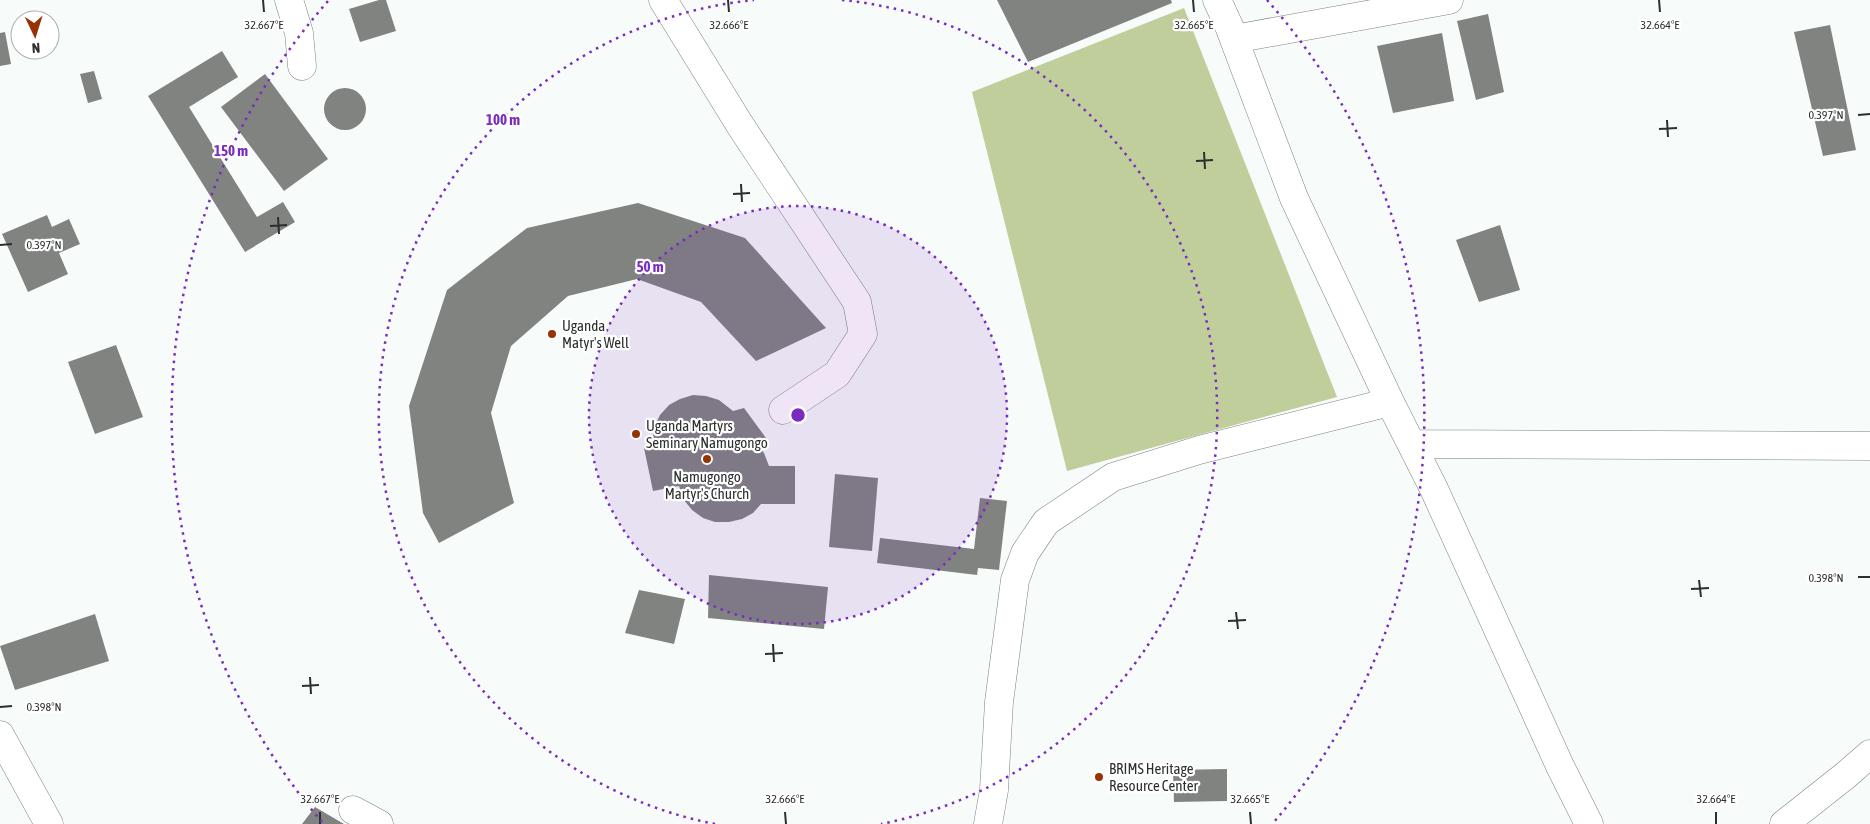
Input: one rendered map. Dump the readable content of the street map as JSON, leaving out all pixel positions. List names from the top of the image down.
{
  "places": [
    "Uganda Matyr's Well",
    "Uganda Martyrs Seminary Namugongo",
    "Namugongo Martyr's Church",
    "BRIMS Heritage Resource Center"
  ],
  "north": "bottom",
  "coordinates": [
    "32.667°E",
    "32.666°E",
    "32.665°E",
    "32.664°E",
    "0.397°N",
    "0.398°N"
  ],
  "rings": ["100 m", "150 m", "50 m"]
}
